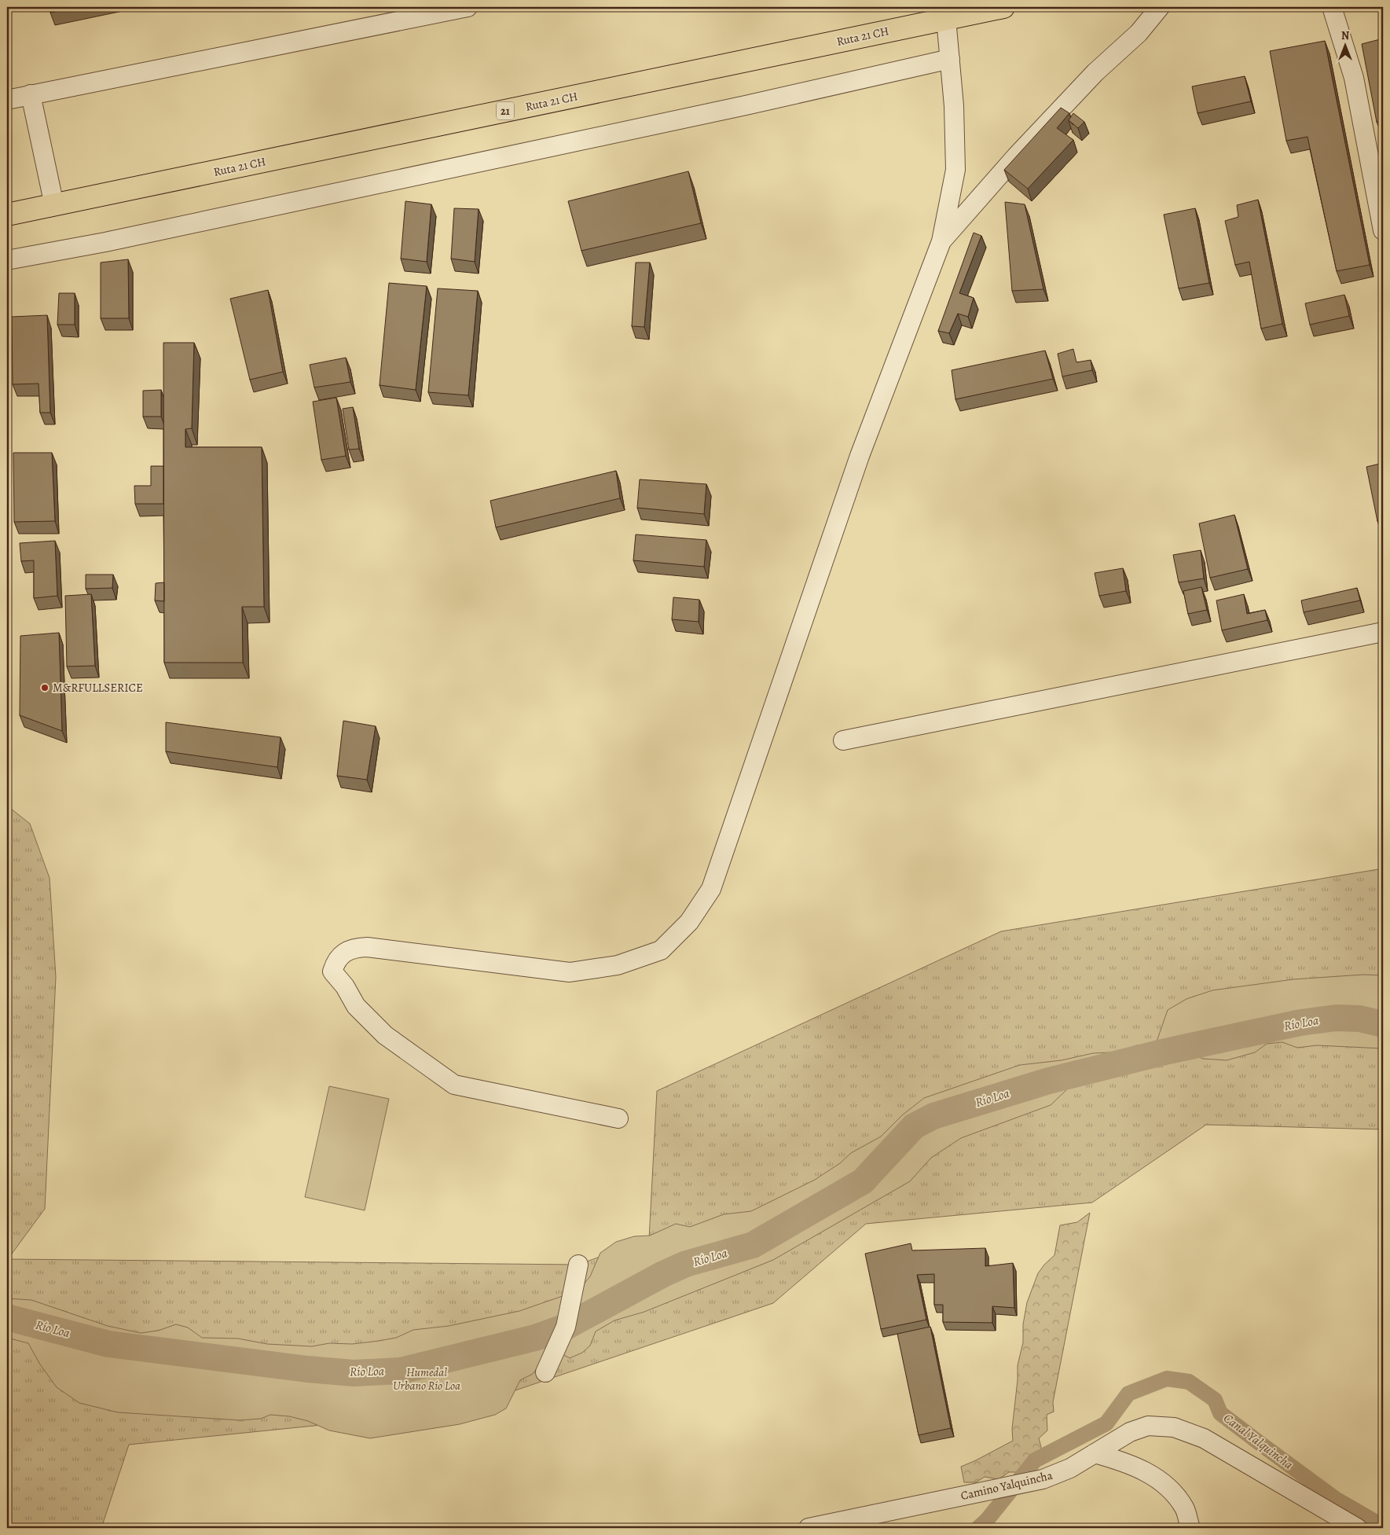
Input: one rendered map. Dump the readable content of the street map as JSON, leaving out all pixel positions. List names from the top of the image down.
{
  "streets": {
    "highway": ["Ruta 21 CH", "21"],
    "street": ["Camino Yalquincha"]
  },
  "water": ["Río Loa", "Canal Yalquincha"],
  "parks": ["Humedal Urbano Río Loa"],
  "places": ["M&RFULLSERICE"],
  "north": "top"
}
